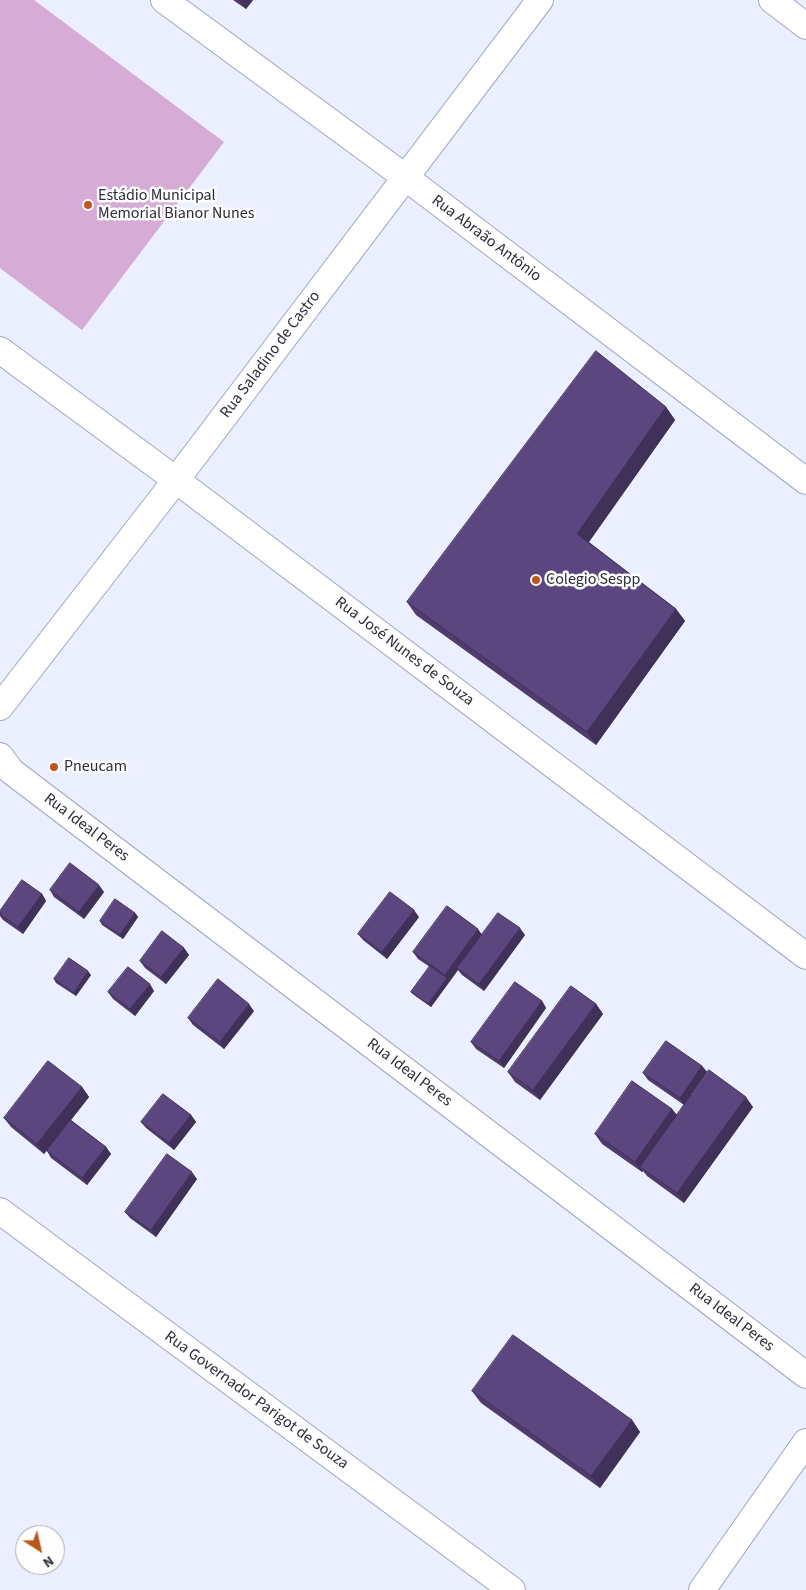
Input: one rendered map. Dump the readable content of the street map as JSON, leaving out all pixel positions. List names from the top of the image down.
{
  "streets": {
    "street": [
      "Rua Abraão Antônio",
      "Rua Saladino de Castro",
      "Rua José Nunes de Souza",
      "Rua Ideal Peres",
      "Rua Governador Parigot de Souza"
    ]
  },
  "crossings": [
    ["Rua Abraão Antônio", "Rua Saladino de Castro"],
    ["Rua Saladino de Castro", "Rua José Nunes de Souza"]
  ],
  "places": ["Estádio Municipal Memorial Bianor Nunes", "Colegio Sespp", "Pneucam"],
  "north": "bottom right"
}
